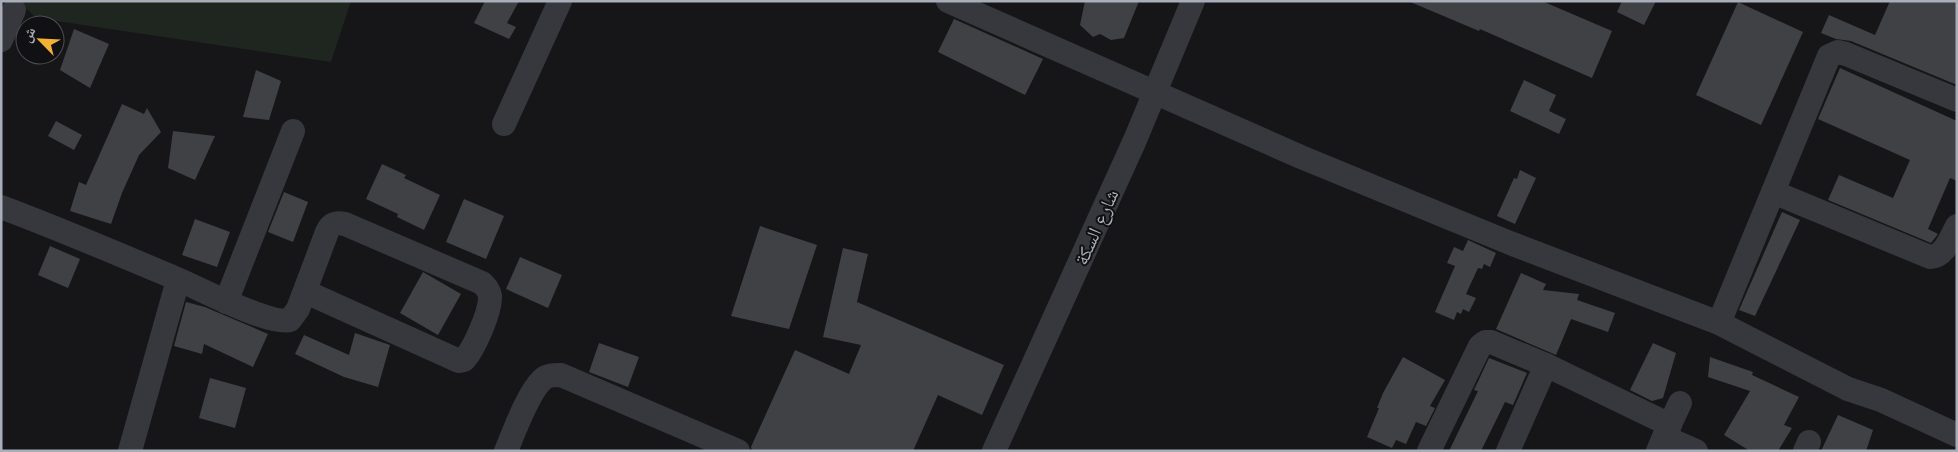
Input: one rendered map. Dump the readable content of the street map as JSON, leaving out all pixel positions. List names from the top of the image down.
{
  "streets": {
    "street": ["شارع السكة"]
  },
  "north": "top left"
}
